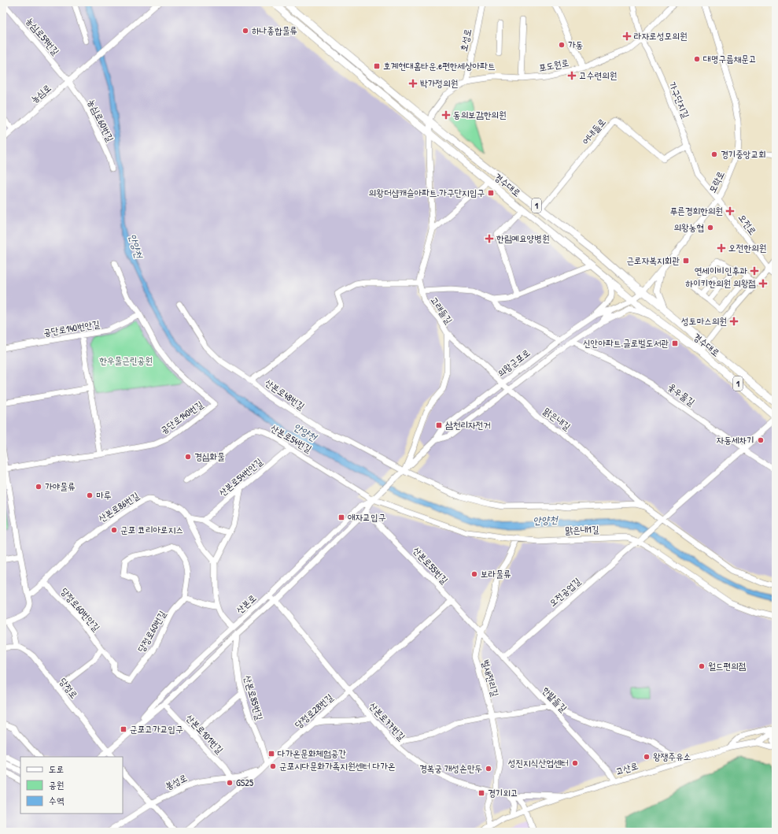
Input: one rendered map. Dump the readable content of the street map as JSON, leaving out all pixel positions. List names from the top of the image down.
{
  "streets": {
    "main road": ["경수대로", "1"],
    "street": [
      "농심로59번길",
      "호성로",
      "포도원로",
      "농심로",
      "가구단지길",
      "농심로60번길",
      "어내들로",
      "모락로",
      "오전로",
      "고래들길",
      "공단로140번안길",
      "의왕군포로",
      "산본로48번길",
      "옻우물길",
      "공단로140번길",
      "맑은내길",
      "산본로54번길",
      "산본로54번안길",
      "산본로86번길",
      "맑은내1길",
      "산본로55번길",
      "오전공업길",
      "산본로",
      "당정로60번안길",
      "당정로60번길",
      "벌새전리길",
      "당정로",
      "산본로85번길",
      "한밭들길",
      "당정로28번길",
      "산본로77번길",
      "산본로101번길",
      "고산로",
      "봉성로"
    ]
  },
  "crossings": [
    ["농심로59번길", "농심로"],
    ["농심로59번길", "농심로60번길"],
    ["호성로", "포도원로"],
    ["포도원로", "가구단지길"],
    ["포도원로", "경수대로"],
    ["포도원로", "고래들길"],
    ["농심로", "농심로60번길"],
    ["가구단지길", "어내들로"],
    ["가구단지길", "모락로"],
    ["가구단지길", "오전로"],
    ["어내들로", "경수대로"],
    ["모락로", "경수대로"],
    ["모락로", "오전로"],
    ["모락로", "의왕군포로"],
    ["경수대로", "고래들길"],
    ["경수대로", "의왕군포로"],
    ["고래들길", "의왕군포로"],
    ["고래들길", "산본로48번길"],
    ["고래들길", "맑은내길"],
    ["공단로140번안길", "공단로140번길"],
    ["의왕군포로", "산본로48번길"],
    ["의왕군포로", "옻우물길"],
    ["의왕군포로", "맑은내길"],
    ["의왕군포로", "산본로54번길"],
    ["의왕군포로", "맑은내1길"],
    ["의왕군포로", "산본로"],
    ["산본로48번길", "맑은내길"],
    ["맑은내길", "오전공업길"],
    ["산본로54번길", "산본로54번안길"],
    ["산본로54번길", "맑은내1길"],
    ["산본로54번길", "산본로"],
    ["산본로86번길", "당정로60번안길"],
    ["맑은내1길", "오전공업길"],
    ["맑은내1길", "산본로"],
    ["맑은내1길", "벌새전리길"],
    ["산본로55번길", "산본로"],
    ["산본로55번길", "벌새전리길"],
    ["산본로55번길", "한밭들길"],
    ["산본로55번길", "당정로28번길"],
    ["오전공업길", "한밭들길"],
    ["산본로", "당정로"],
    ["산본로", "산본로85번길"],
    ["산본로", "산본로77번길"],
    ["산본로", "산본로101번길"],
    ["당정로60번안길", "당정로60번길"],
    ["벌새전리길", "한밭들길"],
    ["벌새전리길", "산본로77번길"],
    ["벌새전리길", "고산로"],
    ["산본로85번길", "당정로28번길"],
    ["한밭들길", "고산로"],
    ["당정로28번길", "산본로77번길"],
    ["당정로28번길", "봉성로"],
    ["산본로77번길", "고산로"],
    ["산본로101번길", "봉성로"]
  ],
  "water": ["안양천"],
  "parks": ["한우물근린공원"],
  "places": {
    "other": [
      "하나종합물류",
      "가동",
      "대명구름채문고",
      "경기중앙교회",
      "의왕농협",
      "자동세차기",
      "경심화물",
      "가야물류",
      "마루",
      "군포 코리아로지스",
      "보라물류",
      "월드편의점",
      "왕쟁주유소",
      "성진지식산업센터",
      "군포시다문화가족지원센터 다가온",
      "경복궁 개성손만두",
      "GS25"
    ],
    "health": [
      "라자로성모의원",
      "고수련의원",
      "박가정의원",
      "동의보감한의원",
      "푸른경희한의원",
      "한림예요양병원",
      "오전한의원",
      "연세이비인후과",
      "하이키한의원 의왕점",
      "성토마스의원"
    ],
    "transit": [
      "호계현대홈타운.e편한세상아파트",
      "의왕더샵캐슬아파트.가구단지입구",
      "근로자복지회관",
      "신안아파트.글로벌도서관",
      "삼천리자전거",
      "애자교입구",
      "군포고가교입구",
      "다가온문화체험공간",
      "경기외고"
    ]
  },
  "legend": ["도로", "공원", "수역"]
}
